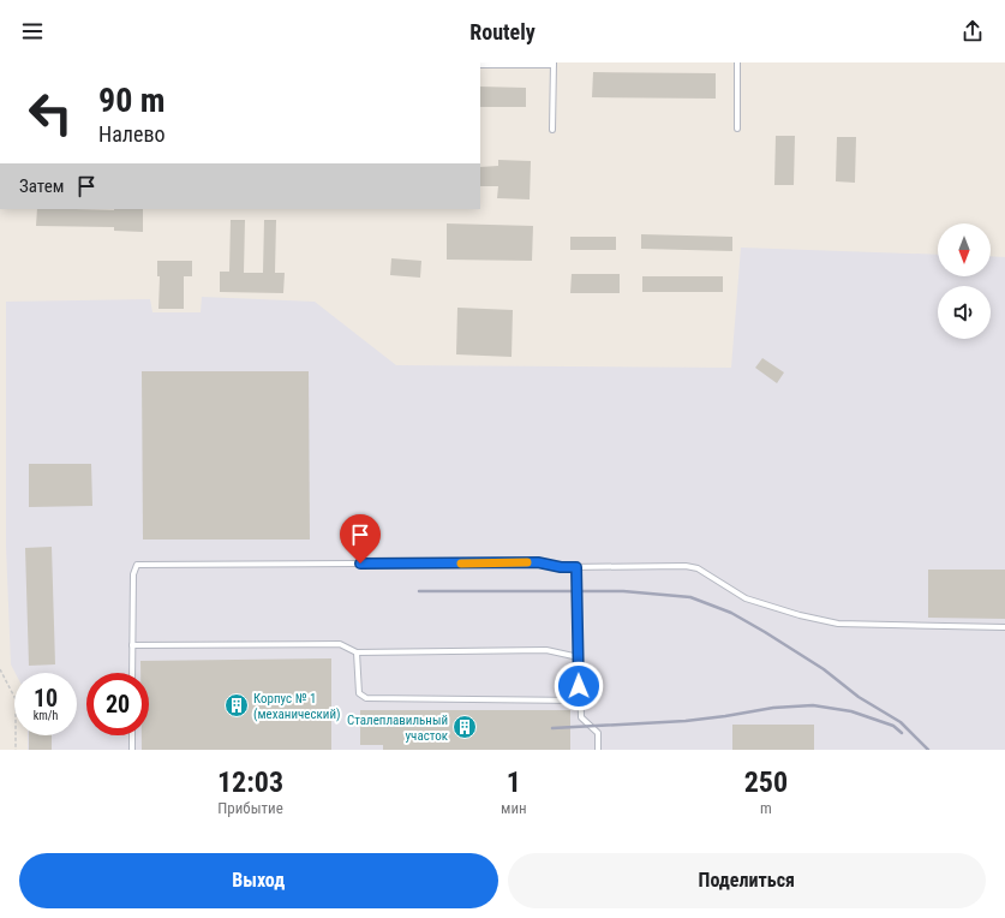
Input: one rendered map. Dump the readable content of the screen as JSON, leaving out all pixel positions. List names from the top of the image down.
{
  "places": {
    "building": ["Корпус № 1 (механический)", "Сталеплавильный участок"]
  },
  "north": "bottom",
  "page": {
    "header": "Routely",
    "turn": ["90 m", "Налево"],
    "then": "Затем",
    "speed": "10 km/h",
    "limit": "20",
    "eta": [
      "12:03",
      "Прибытие",
      "1",
      "мин",
      "250",
      "m"
    ],
    "buttons": ["Выход", "Поделиться"]
  }
}
